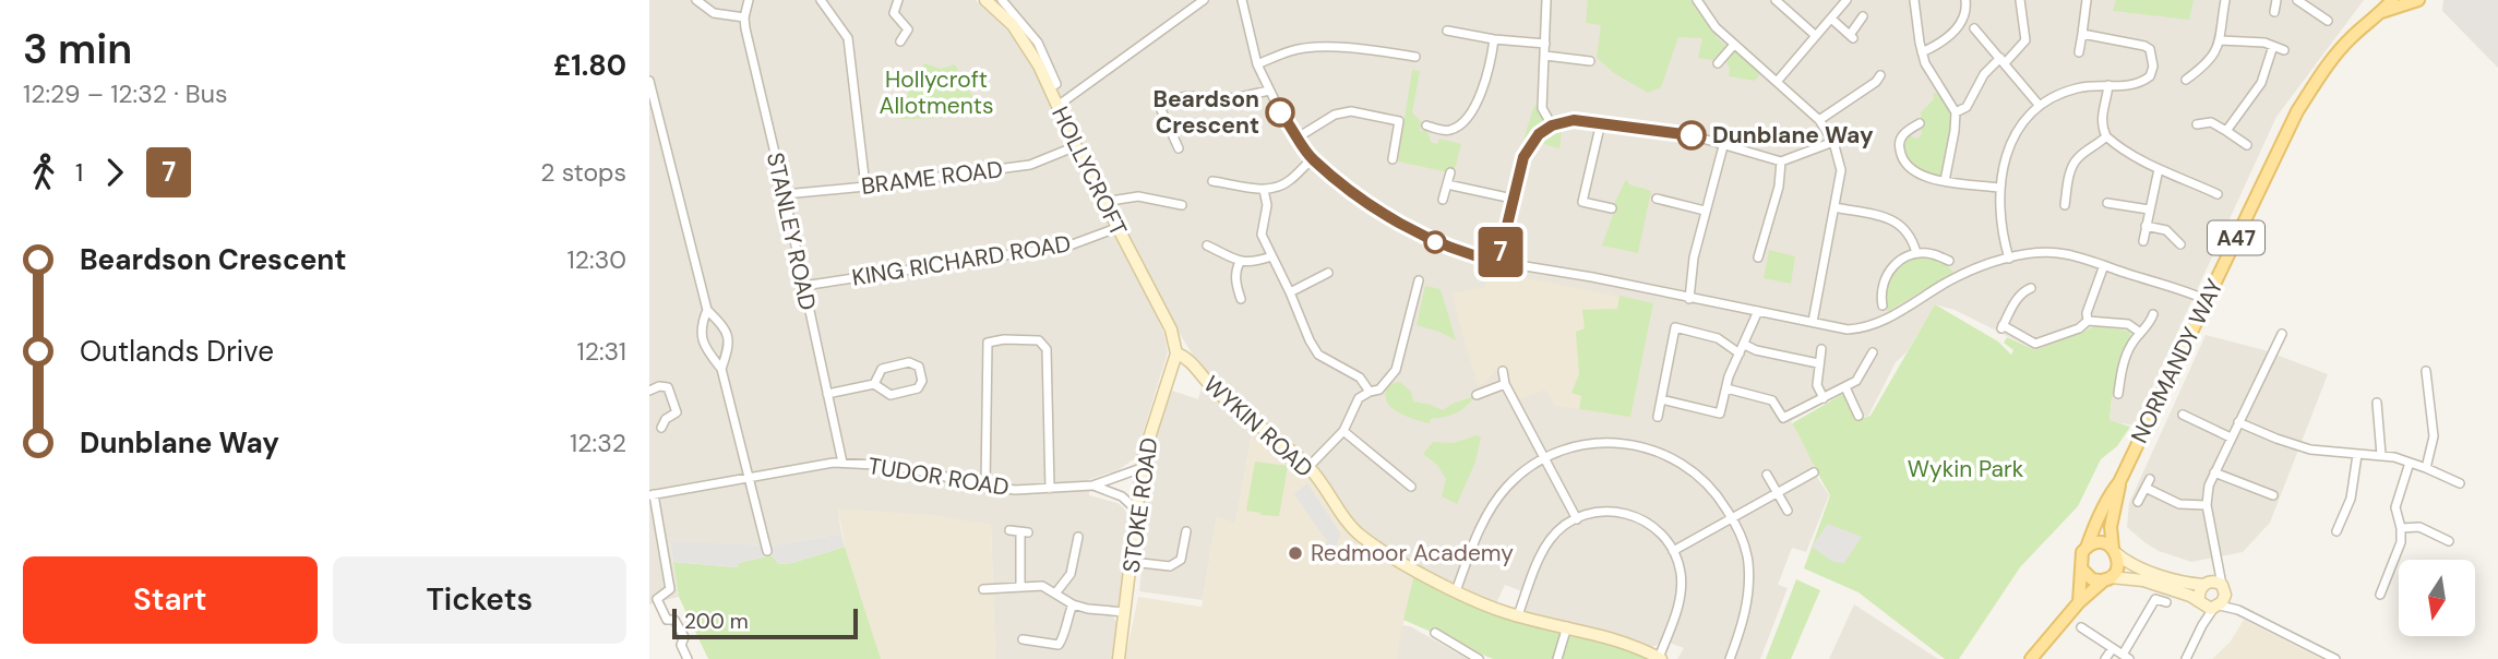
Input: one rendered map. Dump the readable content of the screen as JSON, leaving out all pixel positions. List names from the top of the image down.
{
  "streets": {
    "main road": ["A47", "NORMANDY WAY"],
    "street": [
      "HOLLYCROFT",
      "BRAME ROAD",
      "STANLEY ROAD",
      "KING RICHARD ROAD",
      "WYKIN ROAD",
      "TUDOR ROAD",
      "STOKE ROAD"
    ]
  },
  "crossings": [
    ["HOLLYCROFT", "BRAME ROAD"],
    ["HOLLYCROFT", "KING RICHARD ROAD"],
    ["HOLLYCROFT", "WYKIN ROAD"],
    ["HOLLYCROFT", "STOKE ROAD"],
    ["BRAME ROAD", "STANLEY ROAD"],
    ["STANLEY ROAD", "KING RICHARD ROAD"],
    ["STANLEY ROAD", "TUDOR ROAD"],
    ["WYKIN ROAD", "STOKE ROAD"],
    ["TUDOR ROAD", "STOKE ROAD"]
  ],
  "parks": ["Hollycroft Allotments", "Wykin Park"],
  "places": ["Beardson Crescent", "Dunblane Way", "Redmoor Academy"],
  "lines": ["bus line 7"],
  "scale_bar": "200 m",
  "north": "bottom",
  "page": {
    "heading": ["3 min", "12:29 – 12:32 · Bus", "£1.80"],
    "on_map": "7",
    "legs": ["1", "7", "2 stops"],
    "list": [
      {
        "name": "Beardson Crescent",
        "value": "12:30"
      },
      {
        "name": "Outlands Drive",
        "value": "12:31"
      },
      {
        "name": "Dunblane Way",
        "value": "12:32"
      }
    ],
    "buttons": ["Start", "Tickets"],
    "scale": "200 m"
  }
}
